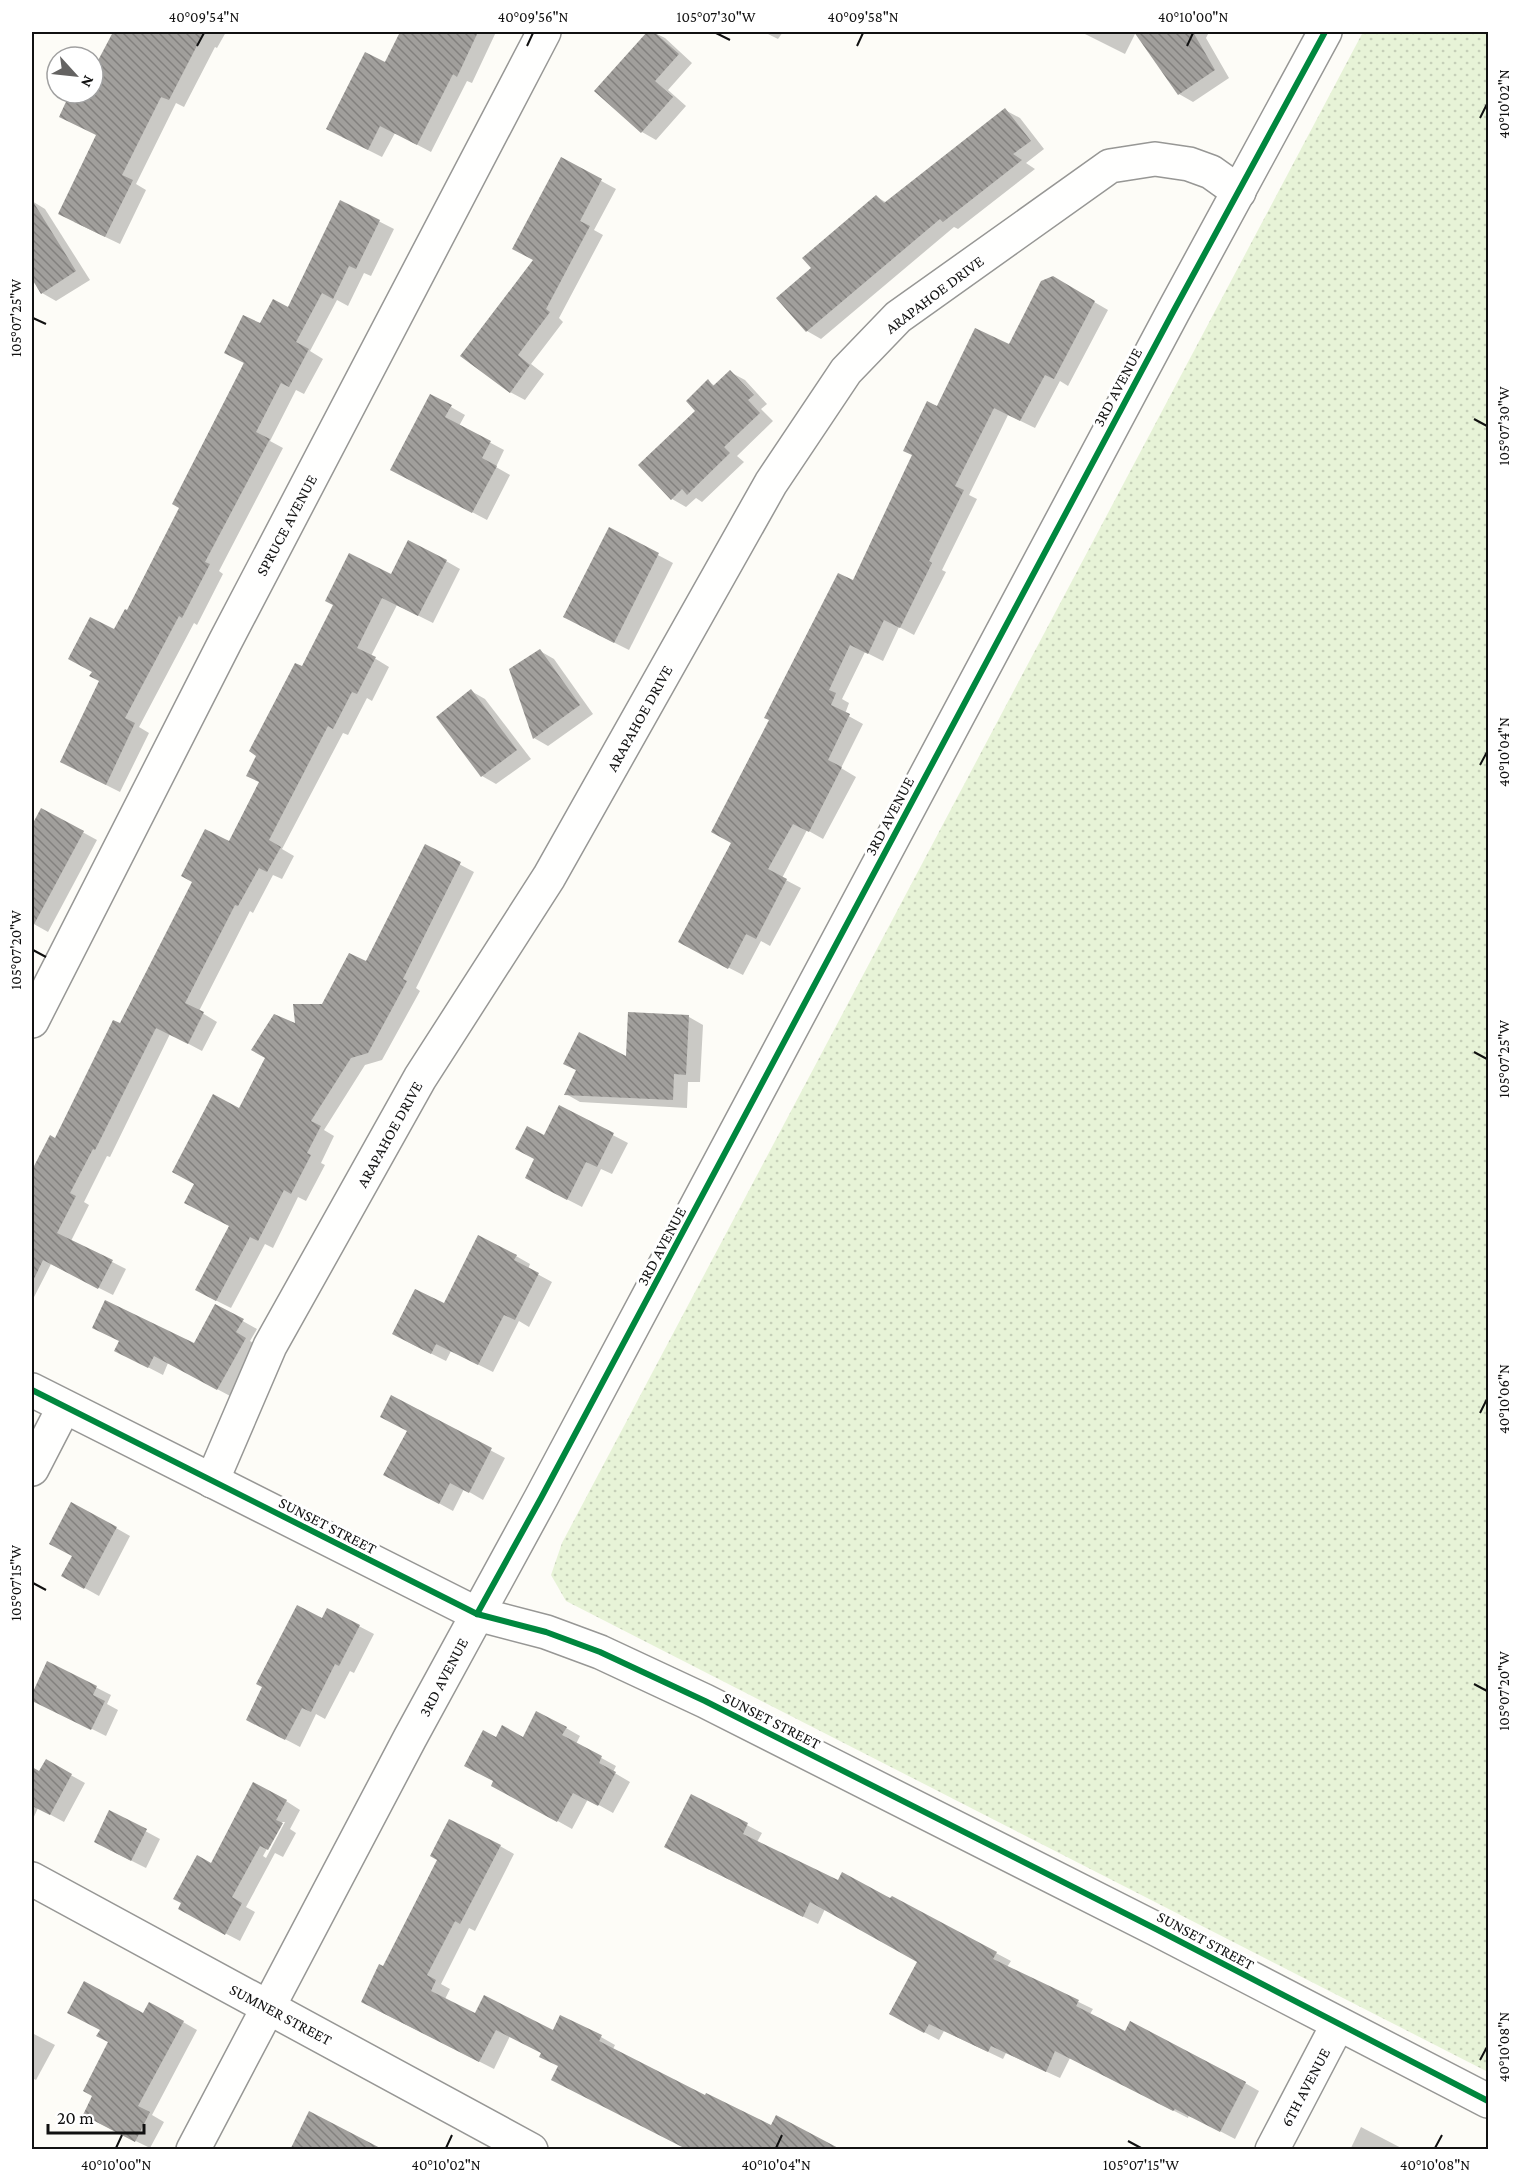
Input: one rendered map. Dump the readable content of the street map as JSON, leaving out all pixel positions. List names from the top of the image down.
{
  "streets": {
    "street": [
      "ARAPAHOE DRIVE",
      "3RD AVENUE",
      "SPRUCE AVENUE",
      "SUNSET STREET",
      "SUMNER STREET",
      "6TH AVENUE"
    ]
  },
  "crossings": [
    ["ARAPAHOE DRIVE", "3RD AVENUE"],
    ["ARAPAHOE DRIVE", "SUNSET STREET"],
    ["3RD AVENUE", "SUNSET STREET"],
    ["3RD AVENUE", "SUMNER STREET"],
    ["SUNSET STREET", "6TH AVENUE"]
  ],
  "scale_bar": "20 m",
  "north": "bottom right",
  "coordinates": [
    "40°09'54\"N",
    "40°09'56\"N",
    "105°07'30\"W",
    "40°09'58\"N",
    "40°10'00\"N",
    "40°10'02\"N",
    "105°07'25\"W",
    "40°10'04\"N",
    "105°07'20\"W",
    "40°10'06\"N",
    "105°07'15\"W",
    "40°10'08\"N"
  ]
}
